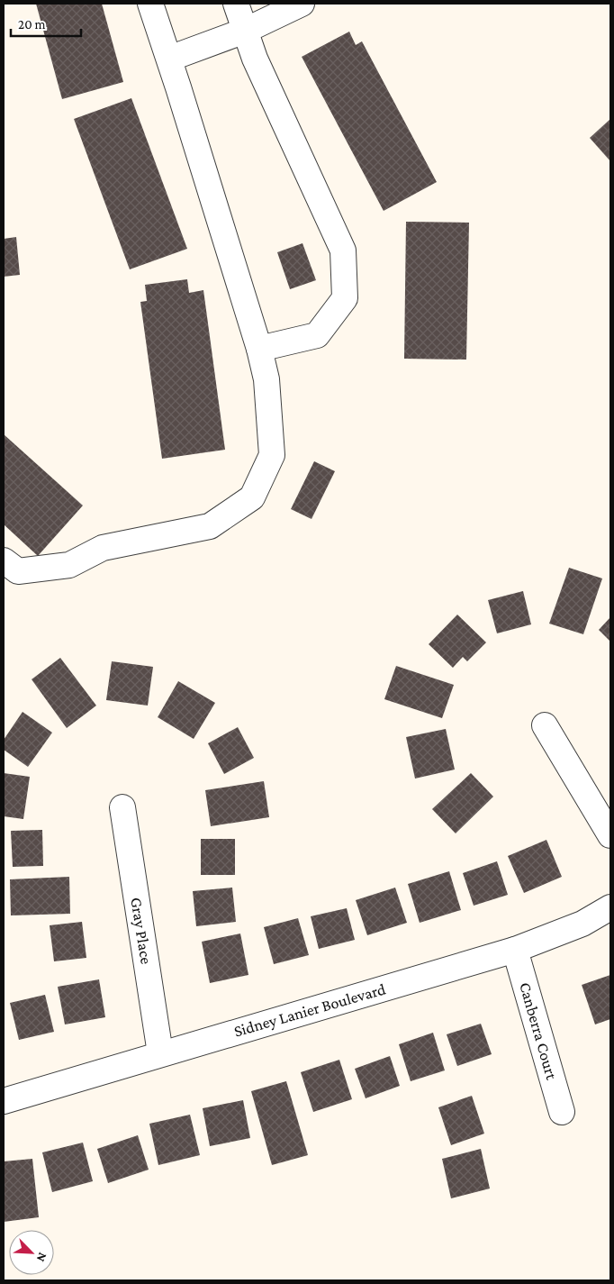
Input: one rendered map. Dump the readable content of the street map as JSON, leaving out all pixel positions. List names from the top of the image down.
{
  "streets": {
    "street": ["Gray Place", "Sidney Lanier Boulevard", "Canberra Court"]
  },
  "crossings": [
    ["Gray Place", "Sidney Lanier Boulevard"],
    ["Sidney Lanier Boulevard", "Canberra Court"]
  ],
  "scale_bar": "20 m",
  "north": "bottom right"
}
